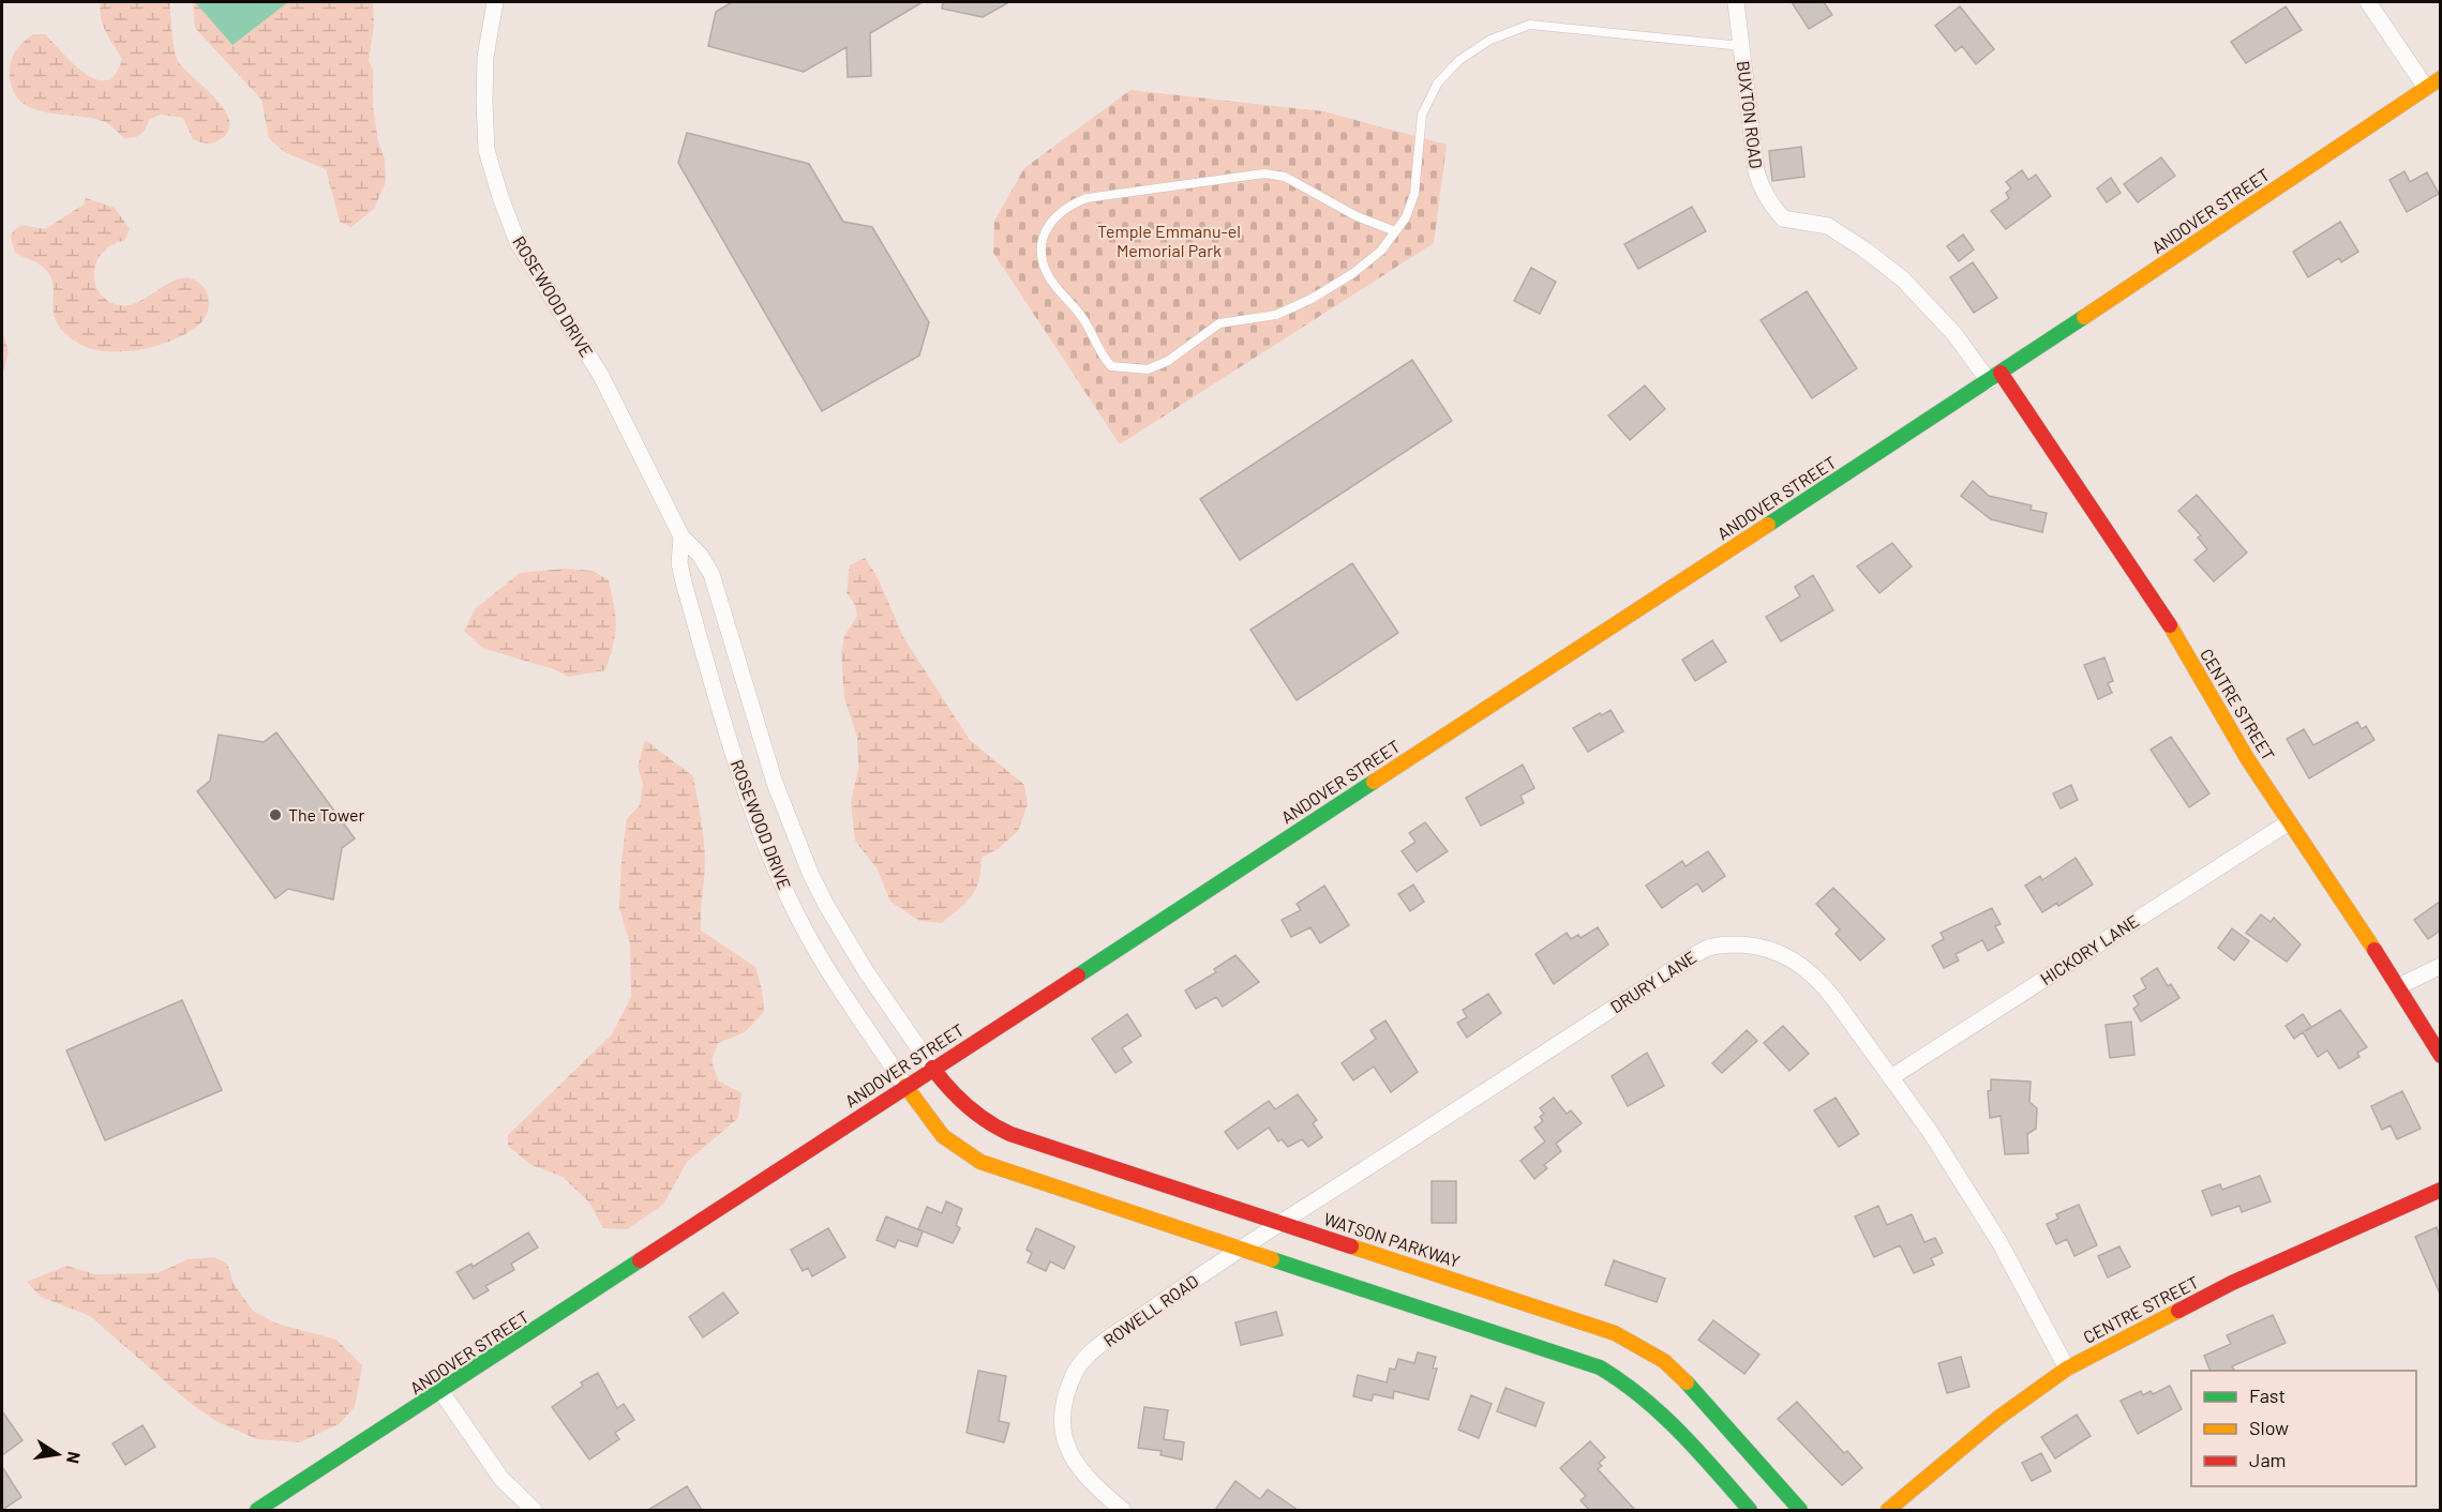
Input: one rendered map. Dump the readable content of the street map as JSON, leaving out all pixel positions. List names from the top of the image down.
{
  "streets": {
    "main road": ["ANDOVER STREET", "CENTRE STREET", "WATSON PARKWAY"],
    "street": [
      "BUXTON ROAD",
      "ROSEWOOD DRIVE",
      "HICKORY LANE",
      "DRURY LANE",
      "ROWELL ROAD"
    ]
  },
  "crossings": [
    ["BUXTON ROAD", "ANDOVER STREET"],
    ["BUXTON ROAD", "CENTRE STREET"],
    ["ANDOVER STREET", "ROSEWOOD DRIVE"],
    ["ANDOVER STREET", "CENTRE STREET"],
    ["ANDOVER STREET", "WATSON PARKWAY"],
    ["ROSEWOOD DRIVE", "WATSON PARKWAY"],
    ["CENTRE STREET", "HICKORY LANE"],
    ["CENTRE STREET", "DRURY LANE"],
    ["HICKORY LANE", "DRURY LANE"],
    ["DRURY LANE", "WATSON PARKWAY"],
    ["DRURY LANE", "ROWELL ROAD"]
  ],
  "parks": ["Temple Emmanu-el Memorial Park"],
  "places": ["The Tower"],
  "legend": ["Fast", "Slow", "Jam"],
  "north": "right"
}
